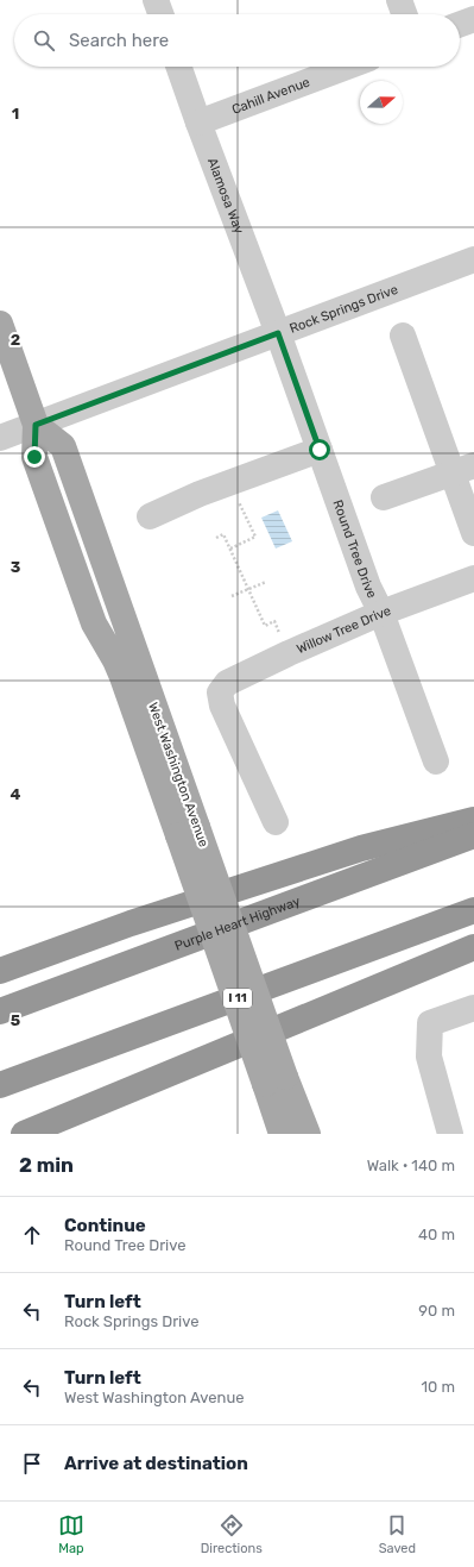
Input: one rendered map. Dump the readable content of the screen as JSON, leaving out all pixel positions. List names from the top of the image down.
{
  "streets": {
    "highway": ["Purple Heart Highway", "I 11"],
    "main road": ["West Washington Avenue"],
    "street": [
      "Cahill Avenue",
      "Alamosa Way",
      "Rock Springs Drive",
      "Round Tree Drive",
      "Willow Tree Drive"
    ]
  },
  "crossings": [
    ["Cahill Avenue", "Alamosa Way"],
    ["Alamosa Way", "Rock Springs Drive"],
    ["Alamosa Way", "Round Tree Drive"],
    ["Rock Springs Drive", "Round Tree Drive"],
    ["Rock Springs Drive", "West Washington Avenue"],
    ["Round Tree Drive", "Willow Tree Drive"]
  ],
  "north": "right",
  "page": {
    "search": "Search here",
    "heading": ["2 min", "Walk · 140 m"],
    "list": [
      ["Continue", "Round Tree Drive", "40 m"],
      ["Turn left", "Rock Springs Drive", "90 m"],
      ["Turn left", "West Washington Avenue", "10 m"],
      "Arrive at destination"
    ],
    "nav": ["Map", "Directions", "Saved"]
  },
  "grid": {
    "rows": [
      "1",
      "2",
      "3",
      "4",
      "5"
    ]
  }
}
